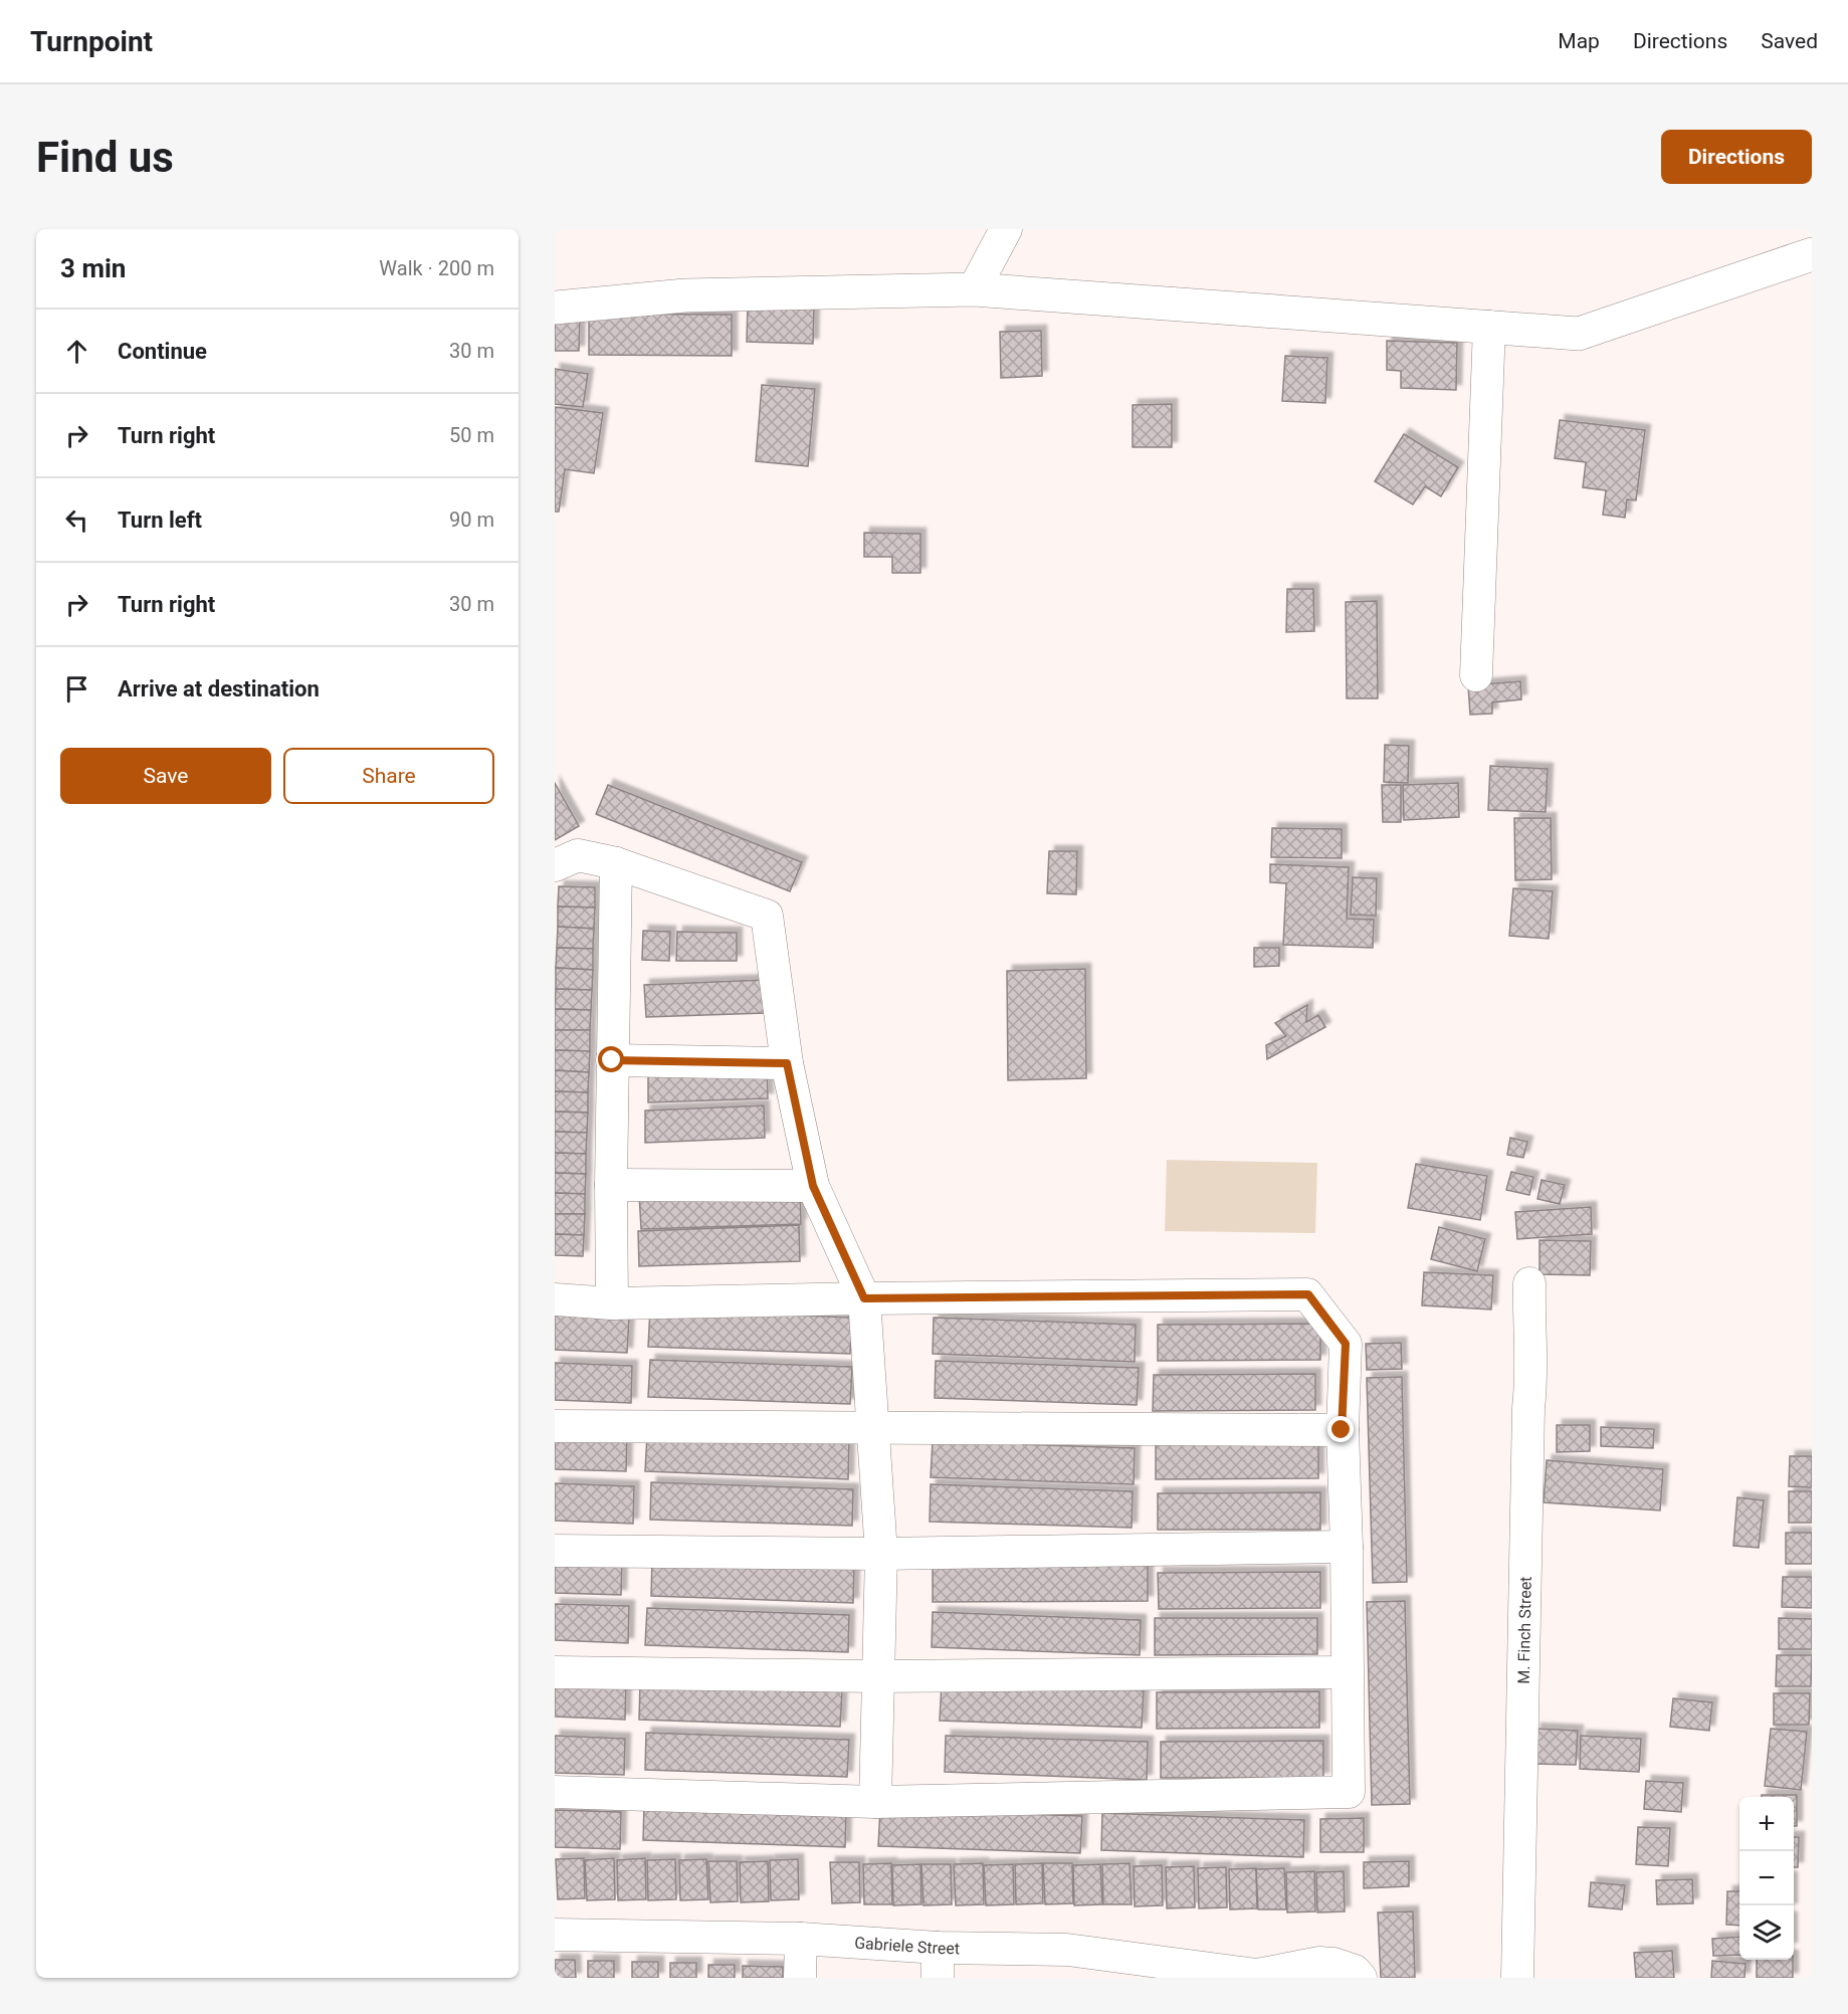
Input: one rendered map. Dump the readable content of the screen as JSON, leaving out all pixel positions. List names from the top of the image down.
{
  "streets": {
    "street": ["M. Finch Street", "Gabriele Street"]
  },
  "page": {
    "header": "Turnpoint",
    "nav": ["Map", "Directions", "Saved"],
    "buttons": [
      "Directions",
      ["Save", "Share"]
    ],
    "title": "Find us",
    "heading": ["3 min", "Walk · 200 m"],
    "list": [
      ["Continue", "30 m"],
      ["Turn right", "50 m"],
      ["Turn left", "90 m"],
      ["Turn right", "30 m"],
      "Arrive at destination"
    ],
    "map_buttons": ["+", "−"]
  }
}
